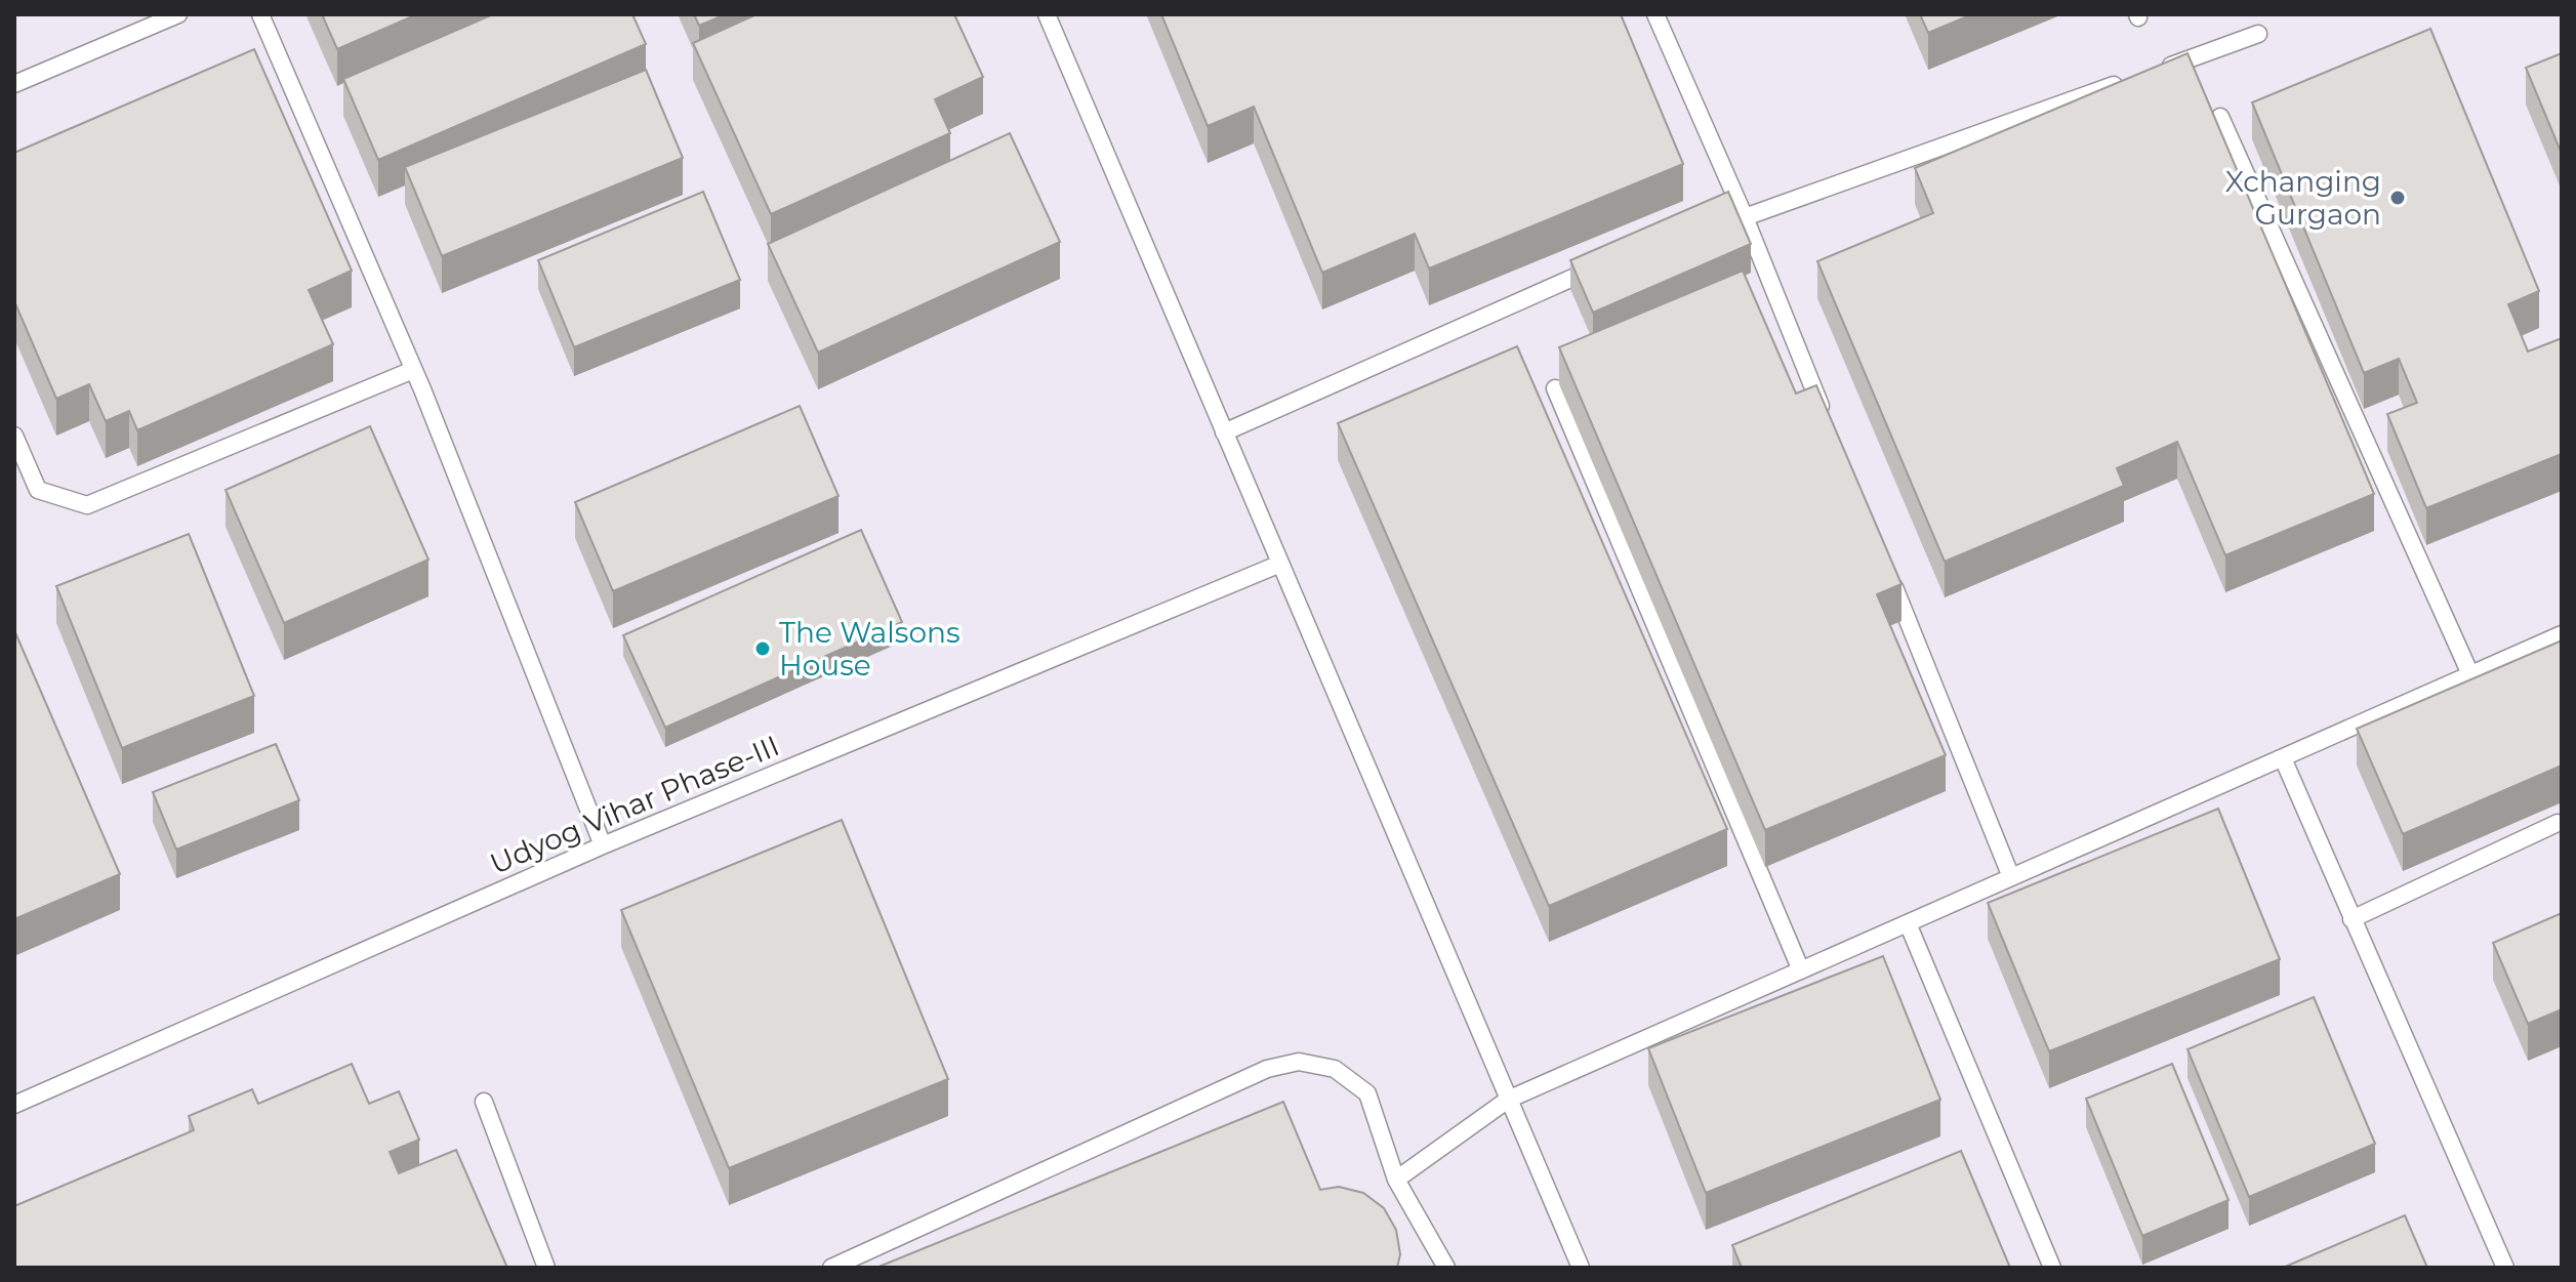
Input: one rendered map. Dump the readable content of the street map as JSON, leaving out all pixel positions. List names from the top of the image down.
{
  "streets": {
    "lane": ["Udyog Vihar Phase-III"]
  },
  "places": ["Xchanging Gurgaon", "The Walsons House"]
}
